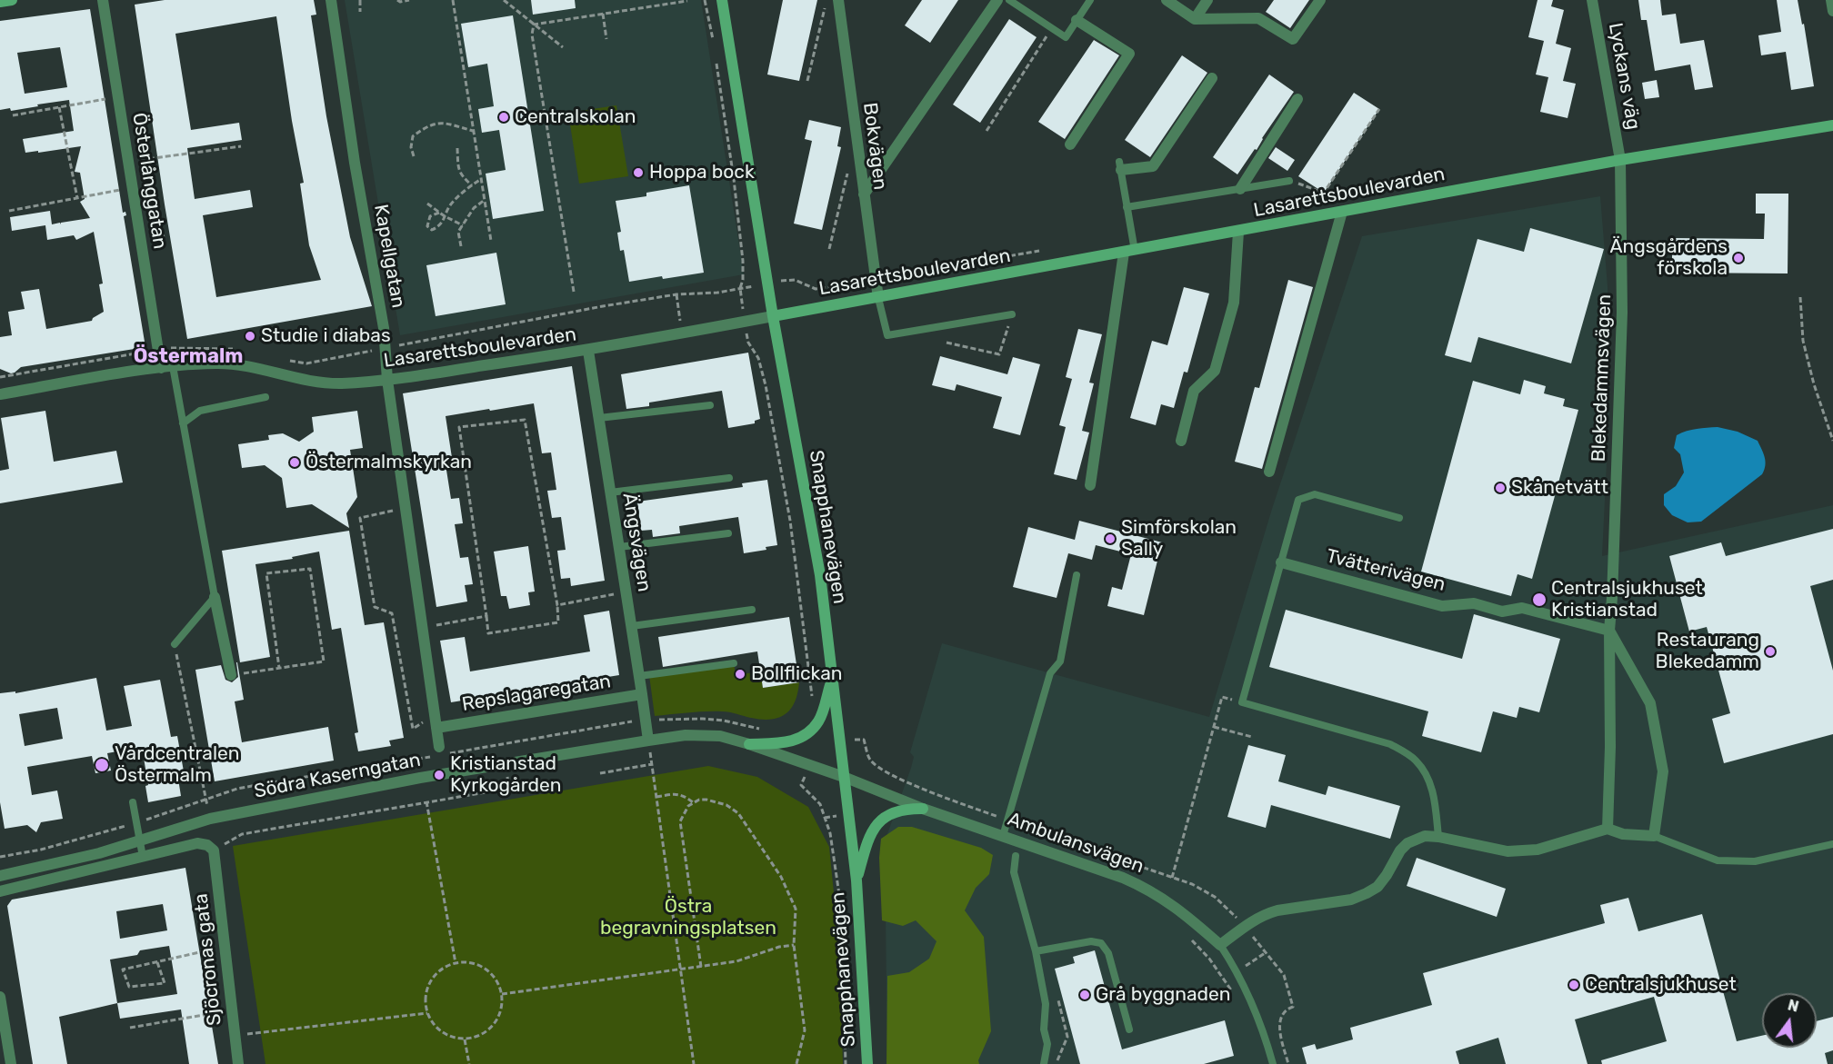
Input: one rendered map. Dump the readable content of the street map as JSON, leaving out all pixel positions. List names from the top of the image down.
{
  "streets": {
    "main road": ["Lasarettsboulevarden", "Snapphanevägen"],
    "street": [
      "Lyckans väg",
      "Bokvägen",
      "Österlånggatan",
      "Kapellgatan",
      "Blekedammsvägen",
      "Ängsvägen",
      "Tvätterivägen",
      "Repslagaregatan",
      "Södra Kaserngatan",
      "Ambulansvägen",
      "Sjöcronas gata"
    ]
  },
  "crossings": [
    ["Lyckans väg", "Lasarettsboulevarden"],
    ["Lyckans väg", "Blekedammsvägen"],
    ["Bokvägen", "Lasarettsboulevarden"],
    ["Österlånggatan", "Lasarettsboulevarden"],
    ["Lasarettsboulevarden", "Kapellgatan"],
    ["Lasarettsboulevarden", "Blekedammsvägen"],
    ["Lasarettsboulevarden", "Snapphanevägen"],
    ["Lasarettsboulevarden", "Ängsvägen"],
    ["Kapellgatan", "Repslagaregatan"],
    ["Blekedammsvägen", "Tvätterivägen"],
    ["Snapphanevägen", "Södra Kaserngatan"],
    ["Snapphanevägen", "Ambulansvägen"],
    ["Ängsvägen", "Repslagaregatan"],
    ["Ängsvägen", "Södra Kaserngatan"],
    ["Södra Kaserngatan", "Ambulansvägen"]
  ],
  "districts": ["Östermalm"],
  "parks": ["Östra begravningsplatsen"],
  "places": [
    "Centralskolan",
    "Hoppa bock",
    "Ängsgårdens förskola",
    "Studie i diabas",
    "Östermalmskyrkan",
    "Skånetvätt",
    "Simförskolan Sally",
    "Centralsjukhuset Kristianstad",
    "Restaurang Blekedamm",
    "Bollflickan",
    "Vårdcentralen Östermalm",
    "Kristianstad Kyrkogården",
    "Centralsjukhuset",
    "Grå byggnaden"
  ],
  "north": "top"
}
